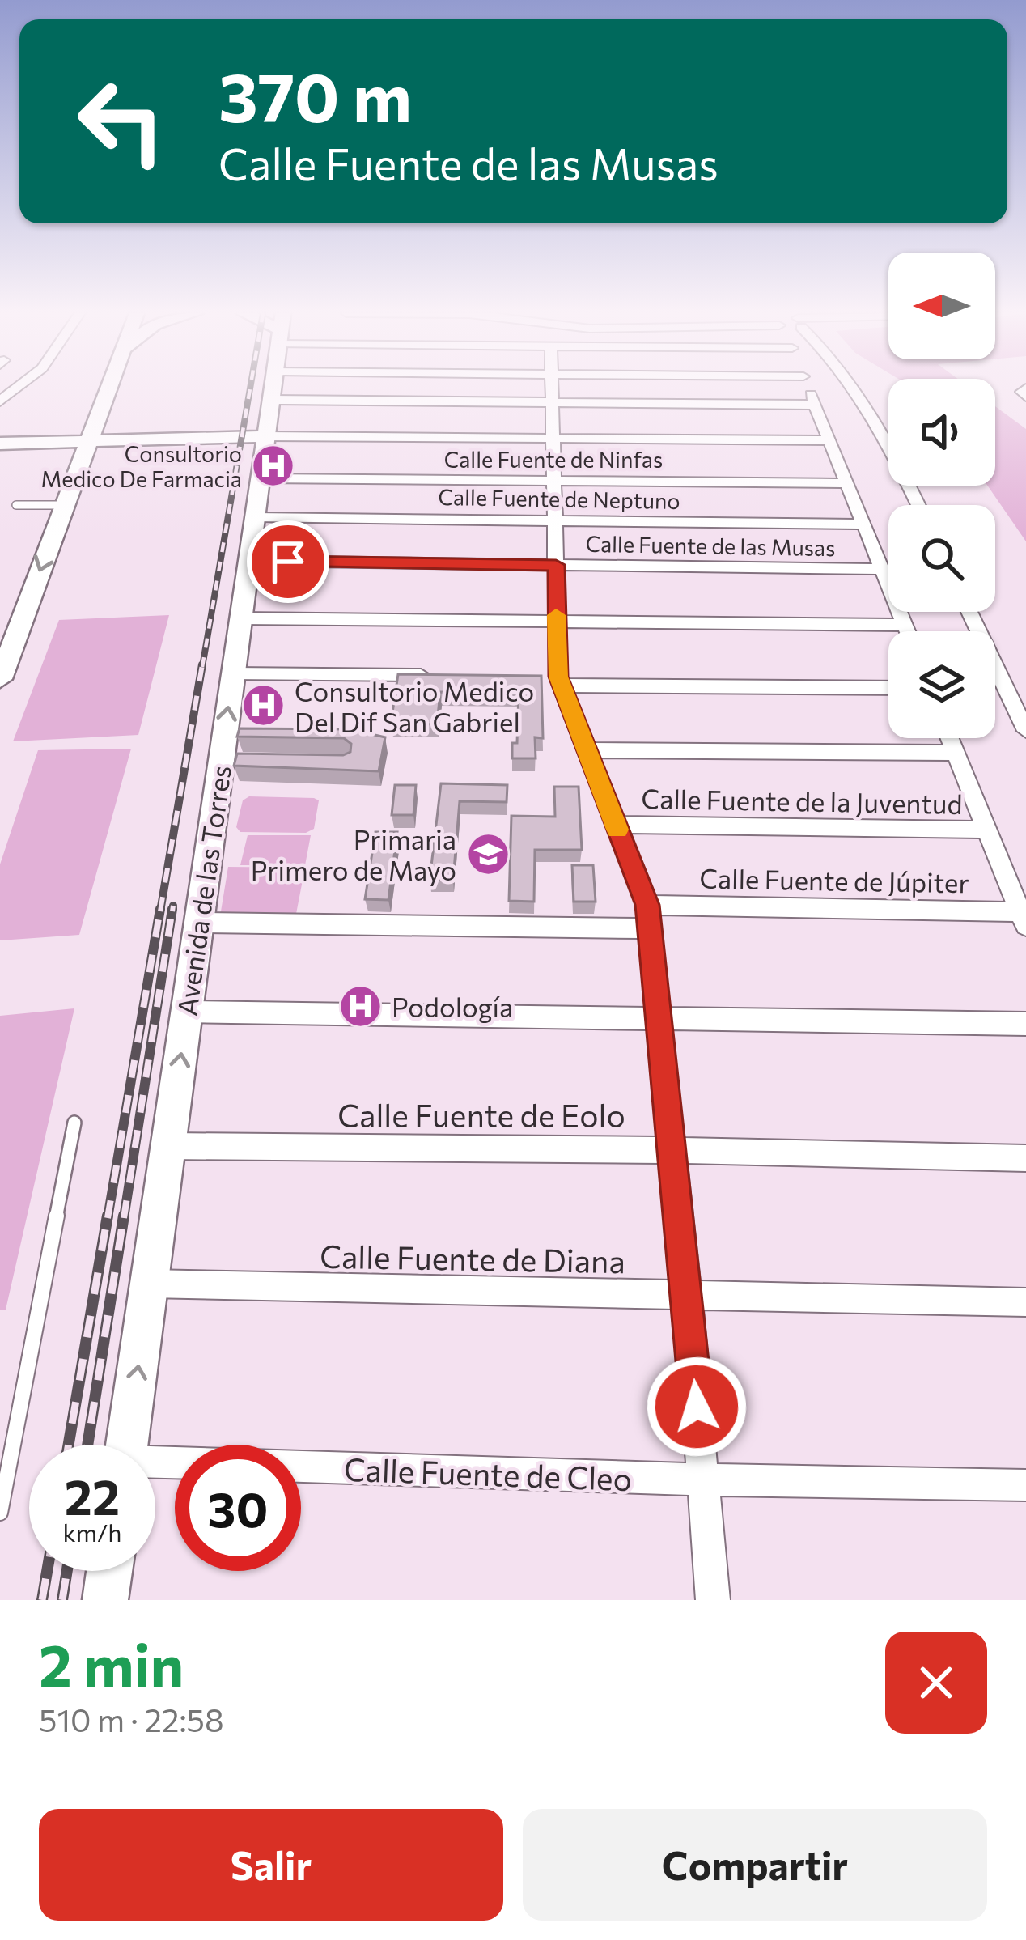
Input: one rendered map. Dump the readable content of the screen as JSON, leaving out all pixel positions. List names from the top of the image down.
{
  "streets": {
    "main road": ["Avenida de las Torres"],
    "street": [
      "Calle Fuente de Ninfas",
      "Calle Fuente de Neptuno",
      "Calle Fuente de las Musas",
      "Calle Fuente de la Juventud",
      "Calle Fuente de Júpiter",
      "Calle Fuente de Eolo",
      "Calle Fuente de Diana",
      "Calle Fuente de Cleo"
    ]
  },
  "crossings": [
    ["Calle Fuente de Ninfas", "Avenida de las Torres"],
    ["Calle Fuente de Neptuno", "Avenida de las Torres"],
    ["Calle Fuente de las Musas", "Avenida de las Torres"],
    ["Calle Fuente de Júpiter", "Avenida de las Torres"],
    ["Avenida de las Torres", "Calle Fuente de Eolo"],
    ["Avenida de las Torres", "Calle Fuente de Diana"]
  ],
  "one_way": ["Avenida de las Torres"],
  "places": {
    "hospital": ["Consultorio Medico De Farmacia", "Consultorio Medico Del Dif San Gabriel", "Podología"],
    "school or university": ["Primaria Primero de Mayo"]
  },
  "north": "left",
  "page": {
    "turn": ["370 m", "Calle Fuente de las Musas"],
    "speed": "22 km/h",
    "limit": "30",
    "heading": ["2 min", "510 m · 22:58"],
    "buttons": ["Salir", "Compartir"]
  }
}
